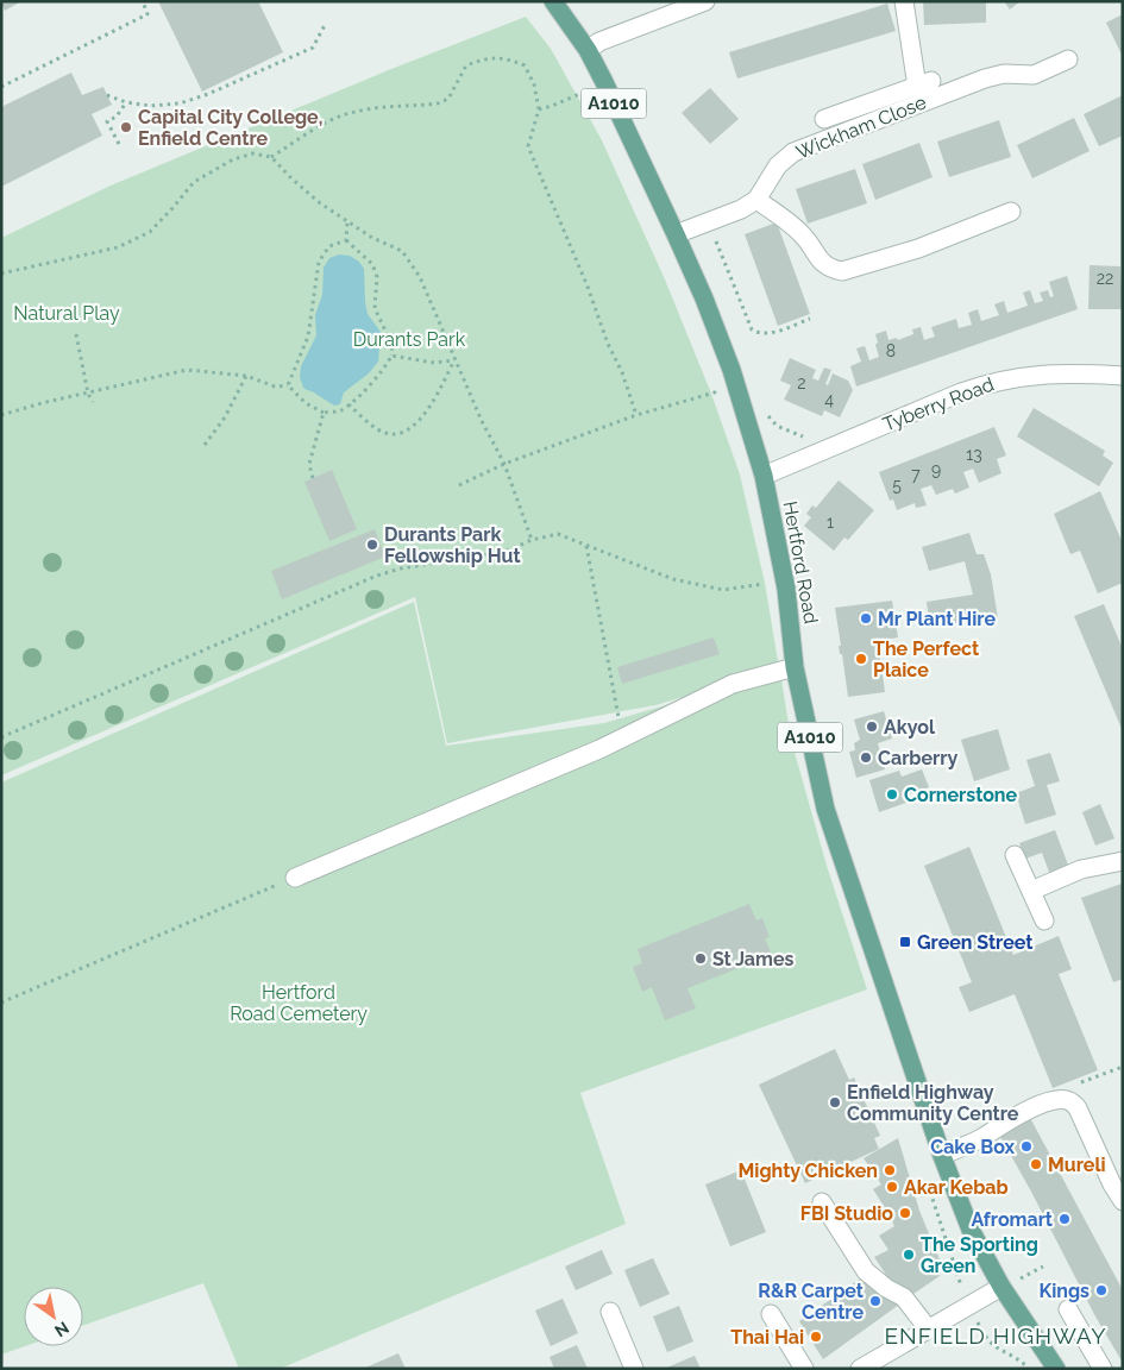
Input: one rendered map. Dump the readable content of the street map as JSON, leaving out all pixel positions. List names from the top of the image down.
{
  "streets": {
    "main road": ["A1010", "Hertford Road"],
    "street": ["Wickham Close", "Tyberry Road"]
  },
  "crossings": [
    ["Tyberry Road", "Hertford Road"]
  ],
  "districts": ["ENFIELD HIGHWAY"],
  "parks": ["Natural Play", "Durants Park", "Hertford Road Cemetery"],
  "places": {
    "other": [
      "Capital City College, Enfield Centre",
      "Durants Park Fellowship Hut",
      "Mr Plant Hire",
      "The Perfect Plaice",
      "Akyol",
      "Carberry",
      "Cornerstone",
      "St James",
      "Enfield Highway Community Centre",
      "Cake Box",
      "Mureli",
      "Mighty Chicken",
      "Akar Kebab",
      "FBI Studio",
      "Afromart",
      "The Sporting Green",
      "Kings",
      "R&R Carpet Centre",
      "Thai Hai"
    ],
    "transit": ["Green Street"]
  },
  "house_numbers": [
    "22",
    "8",
    "2",
    "4",
    "13",
    "9",
    "7",
    "5",
    "1"
  ],
  "north": "bottom right"
}
